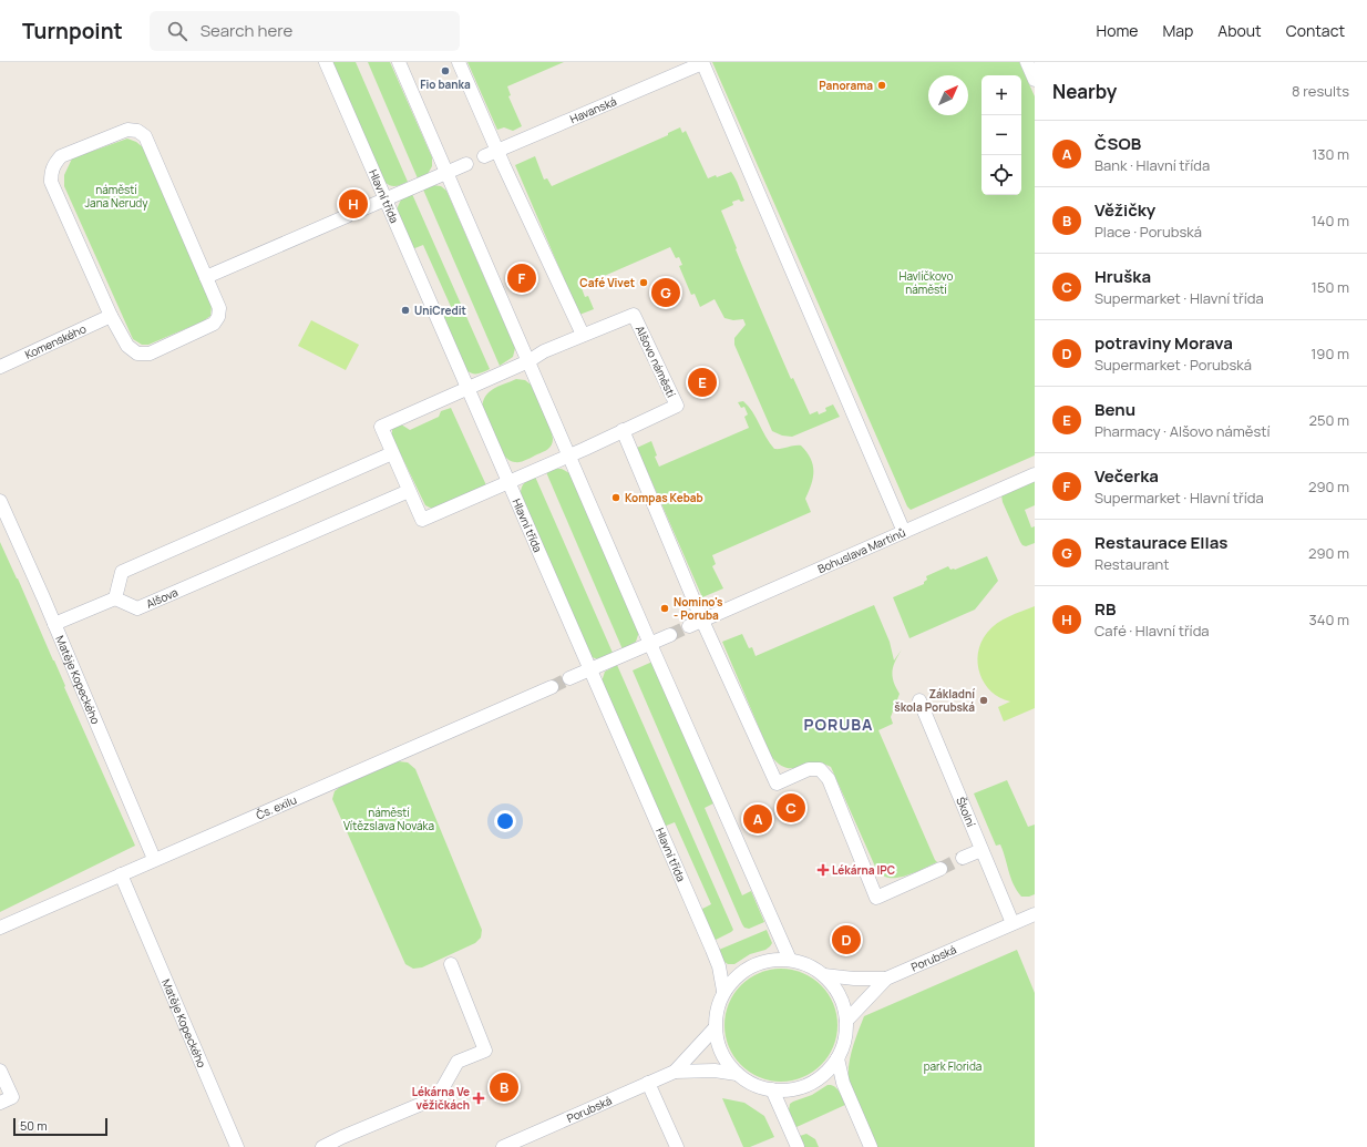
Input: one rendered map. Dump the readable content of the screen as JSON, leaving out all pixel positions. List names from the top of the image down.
{
  "streets": {
    "street": [
      "Havanská",
      "Hlavní třída",
      "Komenského",
      "Alšovo náměstí",
      "Bohuslava Martinů",
      "Alšova",
      "Matěje Kopeckého",
      "Čs. exilu",
      "Školní",
      "Porubská"
    ]
  },
  "crossings": [
    ["Hlavní třída", "Alšovo náměstí"],
    ["Hlavní třída", "Porubská"],
    ["Matěje Kopeckého", "Čs. exilu"],
    ["Školní", "Porubská"]
  ],
  "districts": ["PORUBA"],
  "parks": [
    "náměstí Jana Nerudy",
    "Havlíčkovo náměstí",
    "náměstí Vítězslava Nováka",
    "park Florida"
  ],
  "places": {
    "other": [
      "Fio banka",
      "Panorama",
      "Café Vivet",
      "UniCredit",
      "Kompas Kebab",
      "Nomino's - Poruba",
      "Základní škola Porubská"
    ],
    "health": ["Lékárna IPC", "Lékárna Ve věžičkách"]
  },
  "scale_bar": "50 m",
  "north": "top right",
  "page": {
    "header": "Turnpoint",
    "search": "Search here",
    "nav": [
      "Home",
      "Map",
      "About",
      "Contact"
    ],
    "heading": ["Nearby", "8 results"],
    "map_buttons": ["+", "−"],
    "list": [
      {
        "mark": "A",
        "name": "ČSOB",
        "note": "Bank · Hlavní třída",
        "value": "130 m"
      },
      {
        "mark": "B",
        "name": "Věžičky",
        "note": "Place · Porubská",
        "value": "140 m"
      },
      {
        "mark": "C",
        "name": "Hruška",
        "note": "Supermarket · Hlavní třída",
        "value": "150 m"
      },
      {
        "mark": "D",
        "name": "potraviny Morava",
        "note": "Supermarket · Porubská",
        "value": "190 m"
      },
      {
        "mark": "E",
        "name": "Benu",
        "note": "Pharmacy · Alšovo náměstí",
        "value": "250 m"
      },
      {
        "mark": "F",
        "name": "Večerka",
        "note": "Supermarket · Hlavní třída",
        "value": "290 m"
      },
      {
        "mark": "G",
        "name": "Restaurace Ellas",
        "note": "Restaurant",
        "value": "290 m"
      },
      {
        "mark": "H",
        "name": "RB",
        "note": "Café · Hlavní třída",
        "value": "340 m"
      }
    ],
    "pins": [
      "H",
      "F",
      "G",
      "E",
      "C",
      "A",
      "D",
      "B"
    ],
    "scale": "50 m"
  }
}
